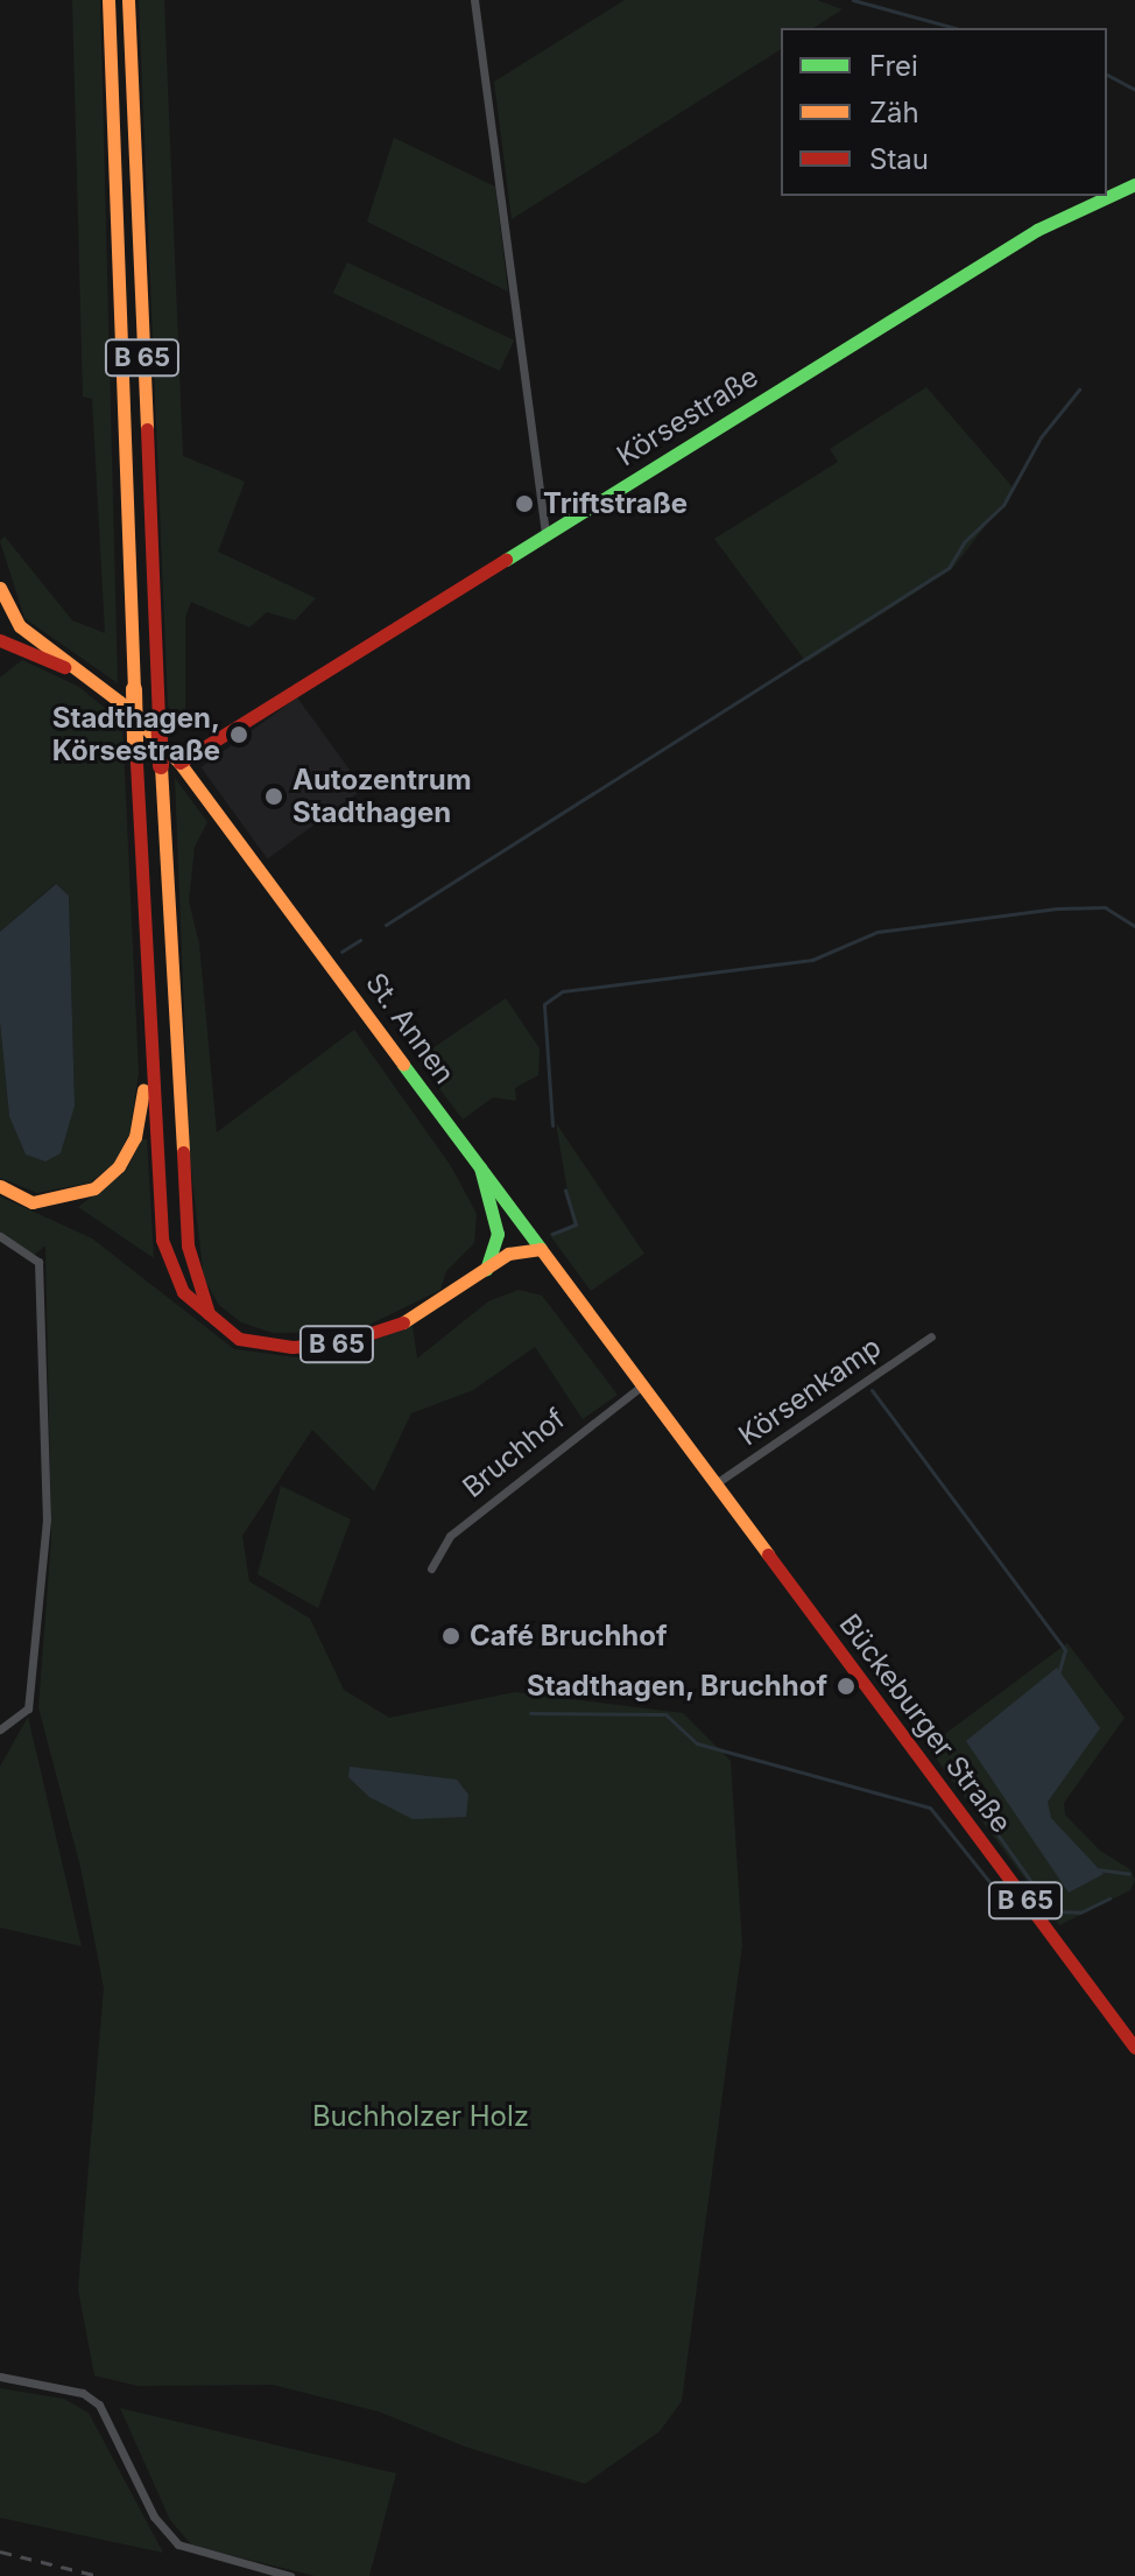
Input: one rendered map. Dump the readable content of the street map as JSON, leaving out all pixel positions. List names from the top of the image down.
{
  "streets": {
    "main road": [
      "B 65",
      "Körsestraße",
      "St. Annen",
      "Bückeburger Straße"
    ],
    "street": ["Körsenkamp", "Bruchhof"]
  },
  "crossings": [
    ["B 65", "St. Annen"],
    ["Körsestraße", "St. Annen"],
    ["St. Annen", "Bruchhof"],
    ["St. Annen", "Bückeburger Straße"],
    ["Körsenkamp", "Bückeburger Straße"]
  ],
  "parks": ["Buchholzer Holz"],
  "places": [
    "Triftstraße",
    "Stadthagen, Körsestraße",
    "Autozentrum Stadthagen",
    "Café Bruchhof",
    "Stadthagen, Bruchhof"
  ],
  "legend": ["Frei", "Zäh", "Stau"]
}
